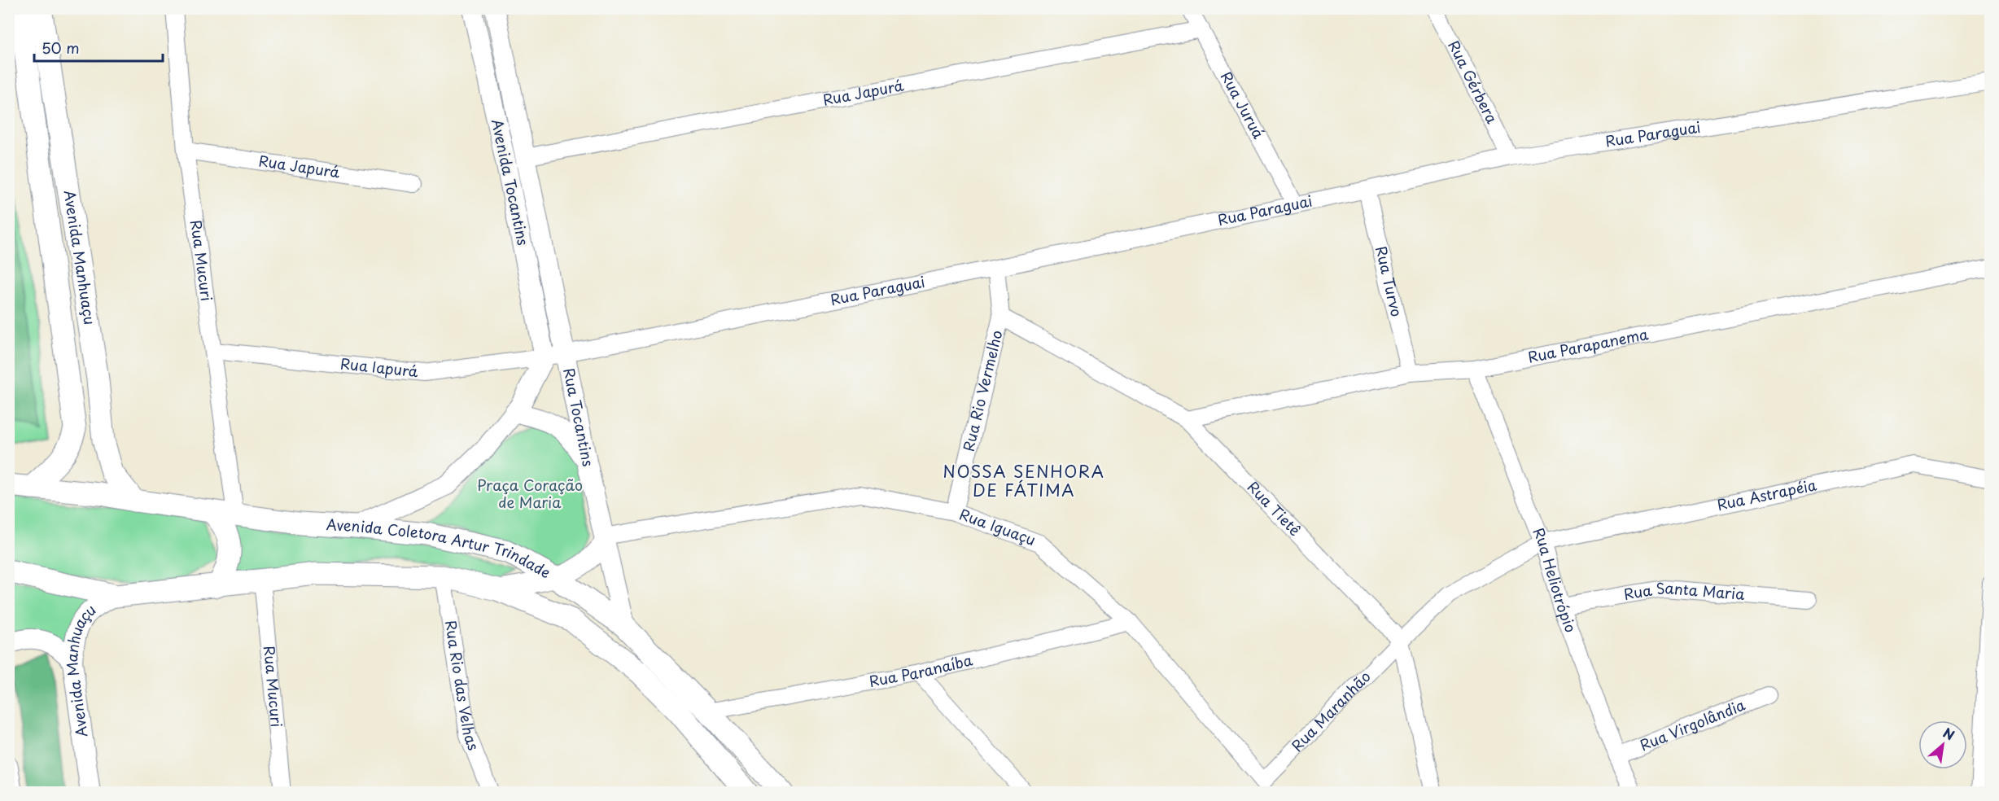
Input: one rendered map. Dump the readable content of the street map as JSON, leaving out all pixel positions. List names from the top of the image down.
{
  "streets": {
    "main road": ["Avenida Manhuaçu", "Avenida Coletora Artur Trindade"],
    "street": [
      "Rua Gérbera",
      "Rua Japurá",
      "Rua Juruá",
      "Rua Paraguai",
      "Avenida Tocantins",
      "Rua Mucuri",
      "Rua Turvo",
      "Rua Parapanema",
      "Rua Iapurá",
      "Rua Rio Vermelho",
      "Rua Tocantins",
      "Rua Astrapéia",
      "Rua Tietê",
      "Rua Iguaçu",
      "Rua Heliotrópio",
      "Rua Santa Maria",
      "Rua Paranaíba",
      "Rua Rio das Velhas",
      "Rua Maranhão",
      "Rua Virgolândia"
    ]
  },
  "crossings": [
    ["Rua Gérbera", "Rua Paraguai"],
    ["Rua Japurá", "Rua Juruá"],
    ["Rua Japurá", "Avenida Tocantins"],
    ["Rua Japurá", "Rua Mucuri"],
    ["Rua Juruá", "Rua Paraguai"],
    ["Rua Paraguai", "Avenida Tocantins"],
    ["Rua Paraguai", "Rua Turvo"],
    ["Rua Paraguai", "Rua Iapurá"],
    ["Rua Paraguai", "Rua Rio Vermelho"],
    ["Rua Paraguai", "Rua Tocantins"],
    ["Avenida Tocantins", "Rua Iapurá"],
    ["Avenida Tocantins", "Rua Tocantins"],
    ["Avenida Manhuaçu", "Avenida Coletora Artur Trindade"],
    ["Rua Mucuri", "Rua Iapurá"],
    ["Rua Mucuri", "Avenida Coletora Artur Trindade"],
    ["Rua Turvo", "Rua Parapanema"],
    ["Rua Parapanema", "Rua Tietê"],
    ["Rua Parapanema", "Rua Heliotrópio"],
    ["Rua Iapurá", "Rua Tocantins"],
    ["Rua Rio Vermelho", "Rua Tietê"],
    ["Rua Rio Vermelho", "Rua Iguaçu"],
    ["Rua Tocantins", "Rua Iguaçu"],
    ["Rua Tocantins", "Avenida Coletora Artur Trindade"],
    ["Rua Astrapéia", "Rua Tietê"],
    ["Rua Astrapéia", "Rua Heliotrópio"],
    ["Rua Astrapéia", "Rua Maranhão"],
    ["Rua Tietê", "Rua Maranhão"],
    ["Rua Iguaçu", "Rua Paranaíba"],
    ["Rua Iguaçu", "Rua Maranhão"],
    ["Avenida Coletora Artur Trindade", "Rua Paranaíba"],
    ["Avenida Coletora Artur Trindade", "Rua Rio das Velhas"],
    ["Rua Heliotrópio", "Rua Santa Maria"],
    ["Rua Heliotrópio", "Rua Virgolândia"]
  ],
  "districts": ["NOSSA SENHORA DE FÁTIMA"],
  "parks": ["Praça Coração de Maria"],
  "scale_bar": "50 m",
  "north": "top right"
}
